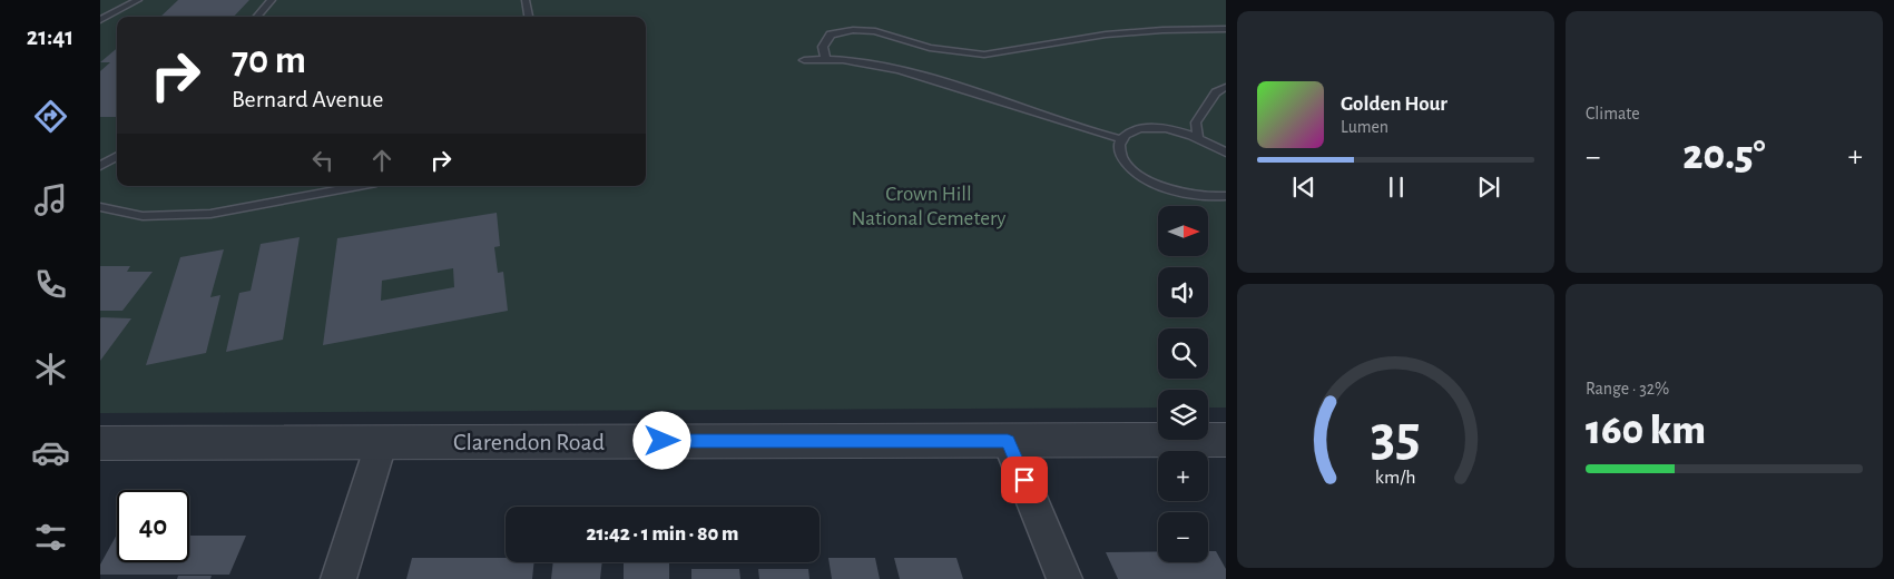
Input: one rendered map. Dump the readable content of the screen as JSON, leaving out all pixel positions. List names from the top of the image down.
{
  "streets": {
    "street": ["Clarendon Road"]
  },
  "parks": ["Crown Hill National Cemetery"],
  "north": "right",
  "page": {
    "tabs": "21:41",
    "tile": [
      "Climate",
      ["Range · 32%", "160 km"]
    ],
    "turn": ["70 m", "Bernard Avenue"],
    "song": ["Golden Hour", "Lumen"],
    "heat": ["−", "20.5°", "+"],
    "map_buttons": ["+", "−"],
    "limit": "40",
    "trip": "21:42 · 1 min · 80 m",
    "gauge": ["35", "km/h"]
  }
}
